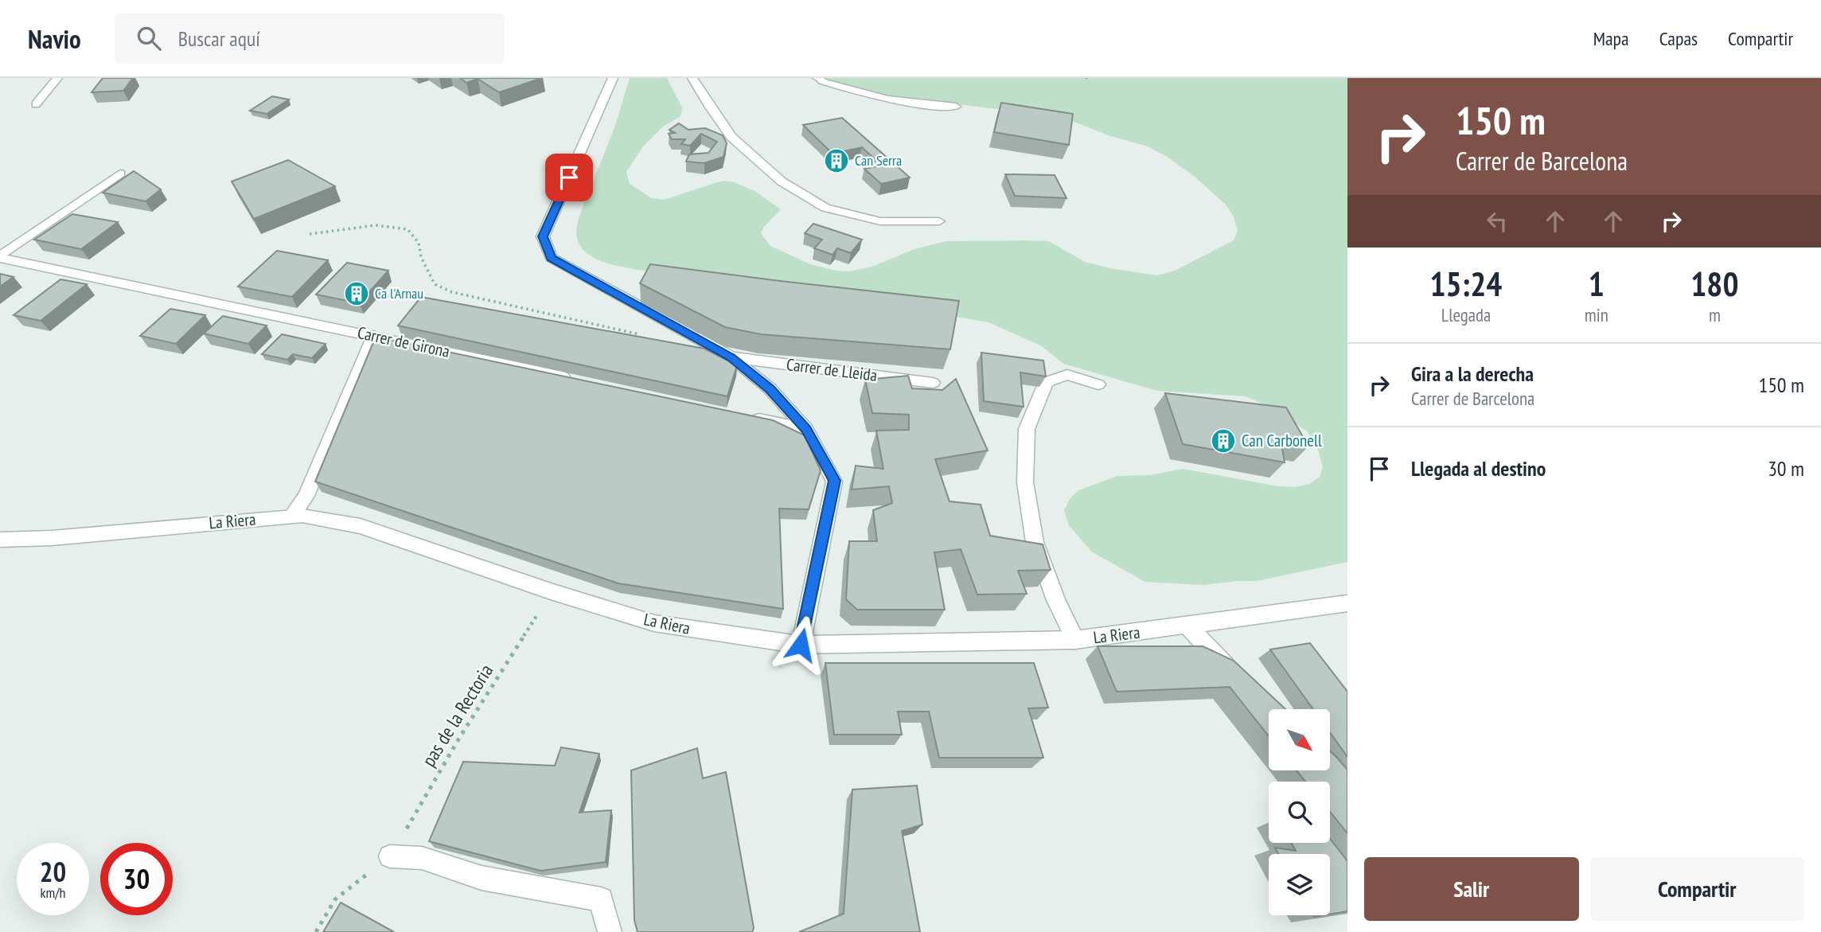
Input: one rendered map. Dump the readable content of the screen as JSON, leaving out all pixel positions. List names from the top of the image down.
{
  "streets": {
    "street": ["Carrer de Girona", "Carrer de Lleida", "La Riera"],
    "path": ["pas de la Rectoria"]
  },
  "crossings": [
    ["La Riera", "pas de la Rectoria"]
  ],
  "places": {
    "building": ["Can Serra", "Ca l'Arnau", "Can Carbonell"]
  },
  "north": "bottom right",
  "page": {
    "header": "Navio",
    "search": "Buscar aquí",
    "nav": ["Mapa", "Capas", "Compartir"],
    "turn": ["150 m", "Carrer de Barcelona"],
    "eta": [
      "15:24",
      "Llegada",
      "1",
      "min",
      "180",
      "m"
    ],
    "list": [
      {
        "name": "Gira a la derecha",
        "note": "Carrer de Barcelona",
        "value": "150 m"
      },
      {
        "name": "Llegada al destino",
        "value": "30 m"
      }
    ],
    "speed": "20 km/h",
    "limit": "30",
    "buttons": ["Salir", "Compartir"]
  }
}
